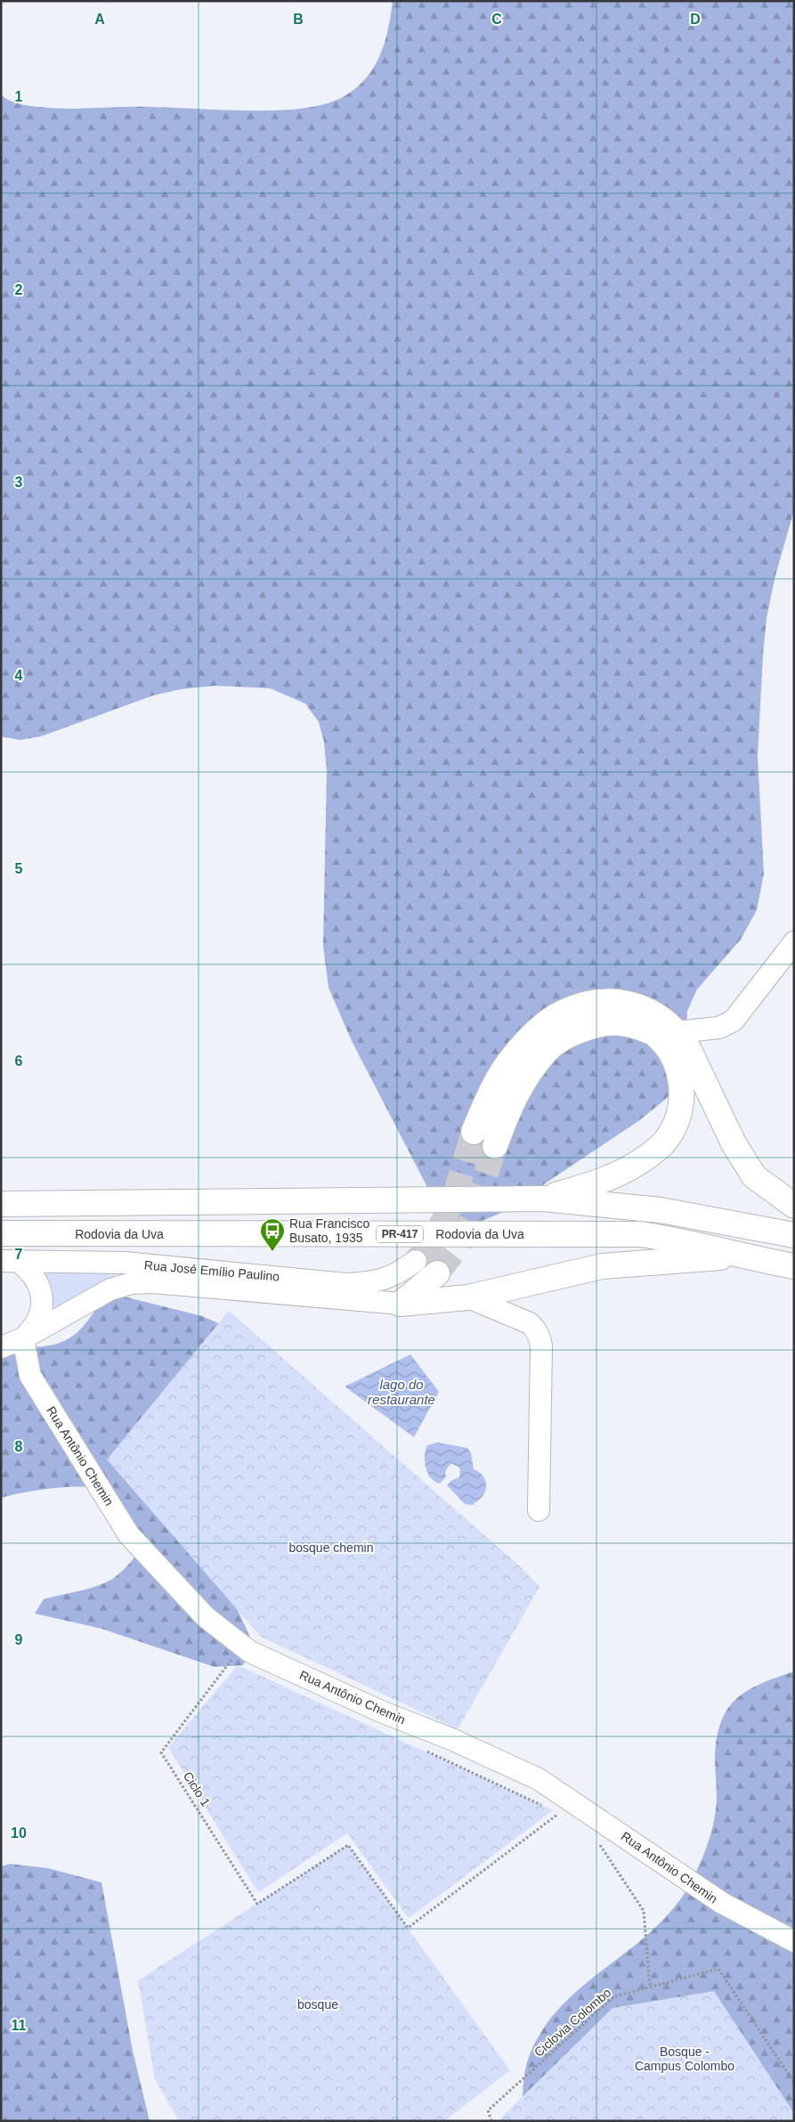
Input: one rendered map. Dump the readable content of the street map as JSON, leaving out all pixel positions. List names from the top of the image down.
{
  "streets": {
    "main road": ["Rodovia da Uva", "PR-417"],
    "street": ["Rua José Emílio Paulino", "Rua Antônio Chemin"],
    "path": ["Ciclo 1", "Ciclovia Colombo"]
  },
  "crossings": [
    ["Rua José Emílio Paulino", "Rua Antônio Chemin"]
  ],
  "water": ["lago do restaurante"],
  "parks": ["bosque chemin", "bosque", "Bosque - Campus Colombo"],
  "places": {
    "bus stop": ["Rua Francisco Busato, 1935"]
  },
  "grid": {
    "columns": [
      "A",
      "B",
      "C",
      "D"
    ],
    "rows": [
      "1",
      "2",
      "3",
      "4",
      "5",
      "6",
      "7",
      "8",
      "9",
      "10",
      "11"
    ]
  }
}
